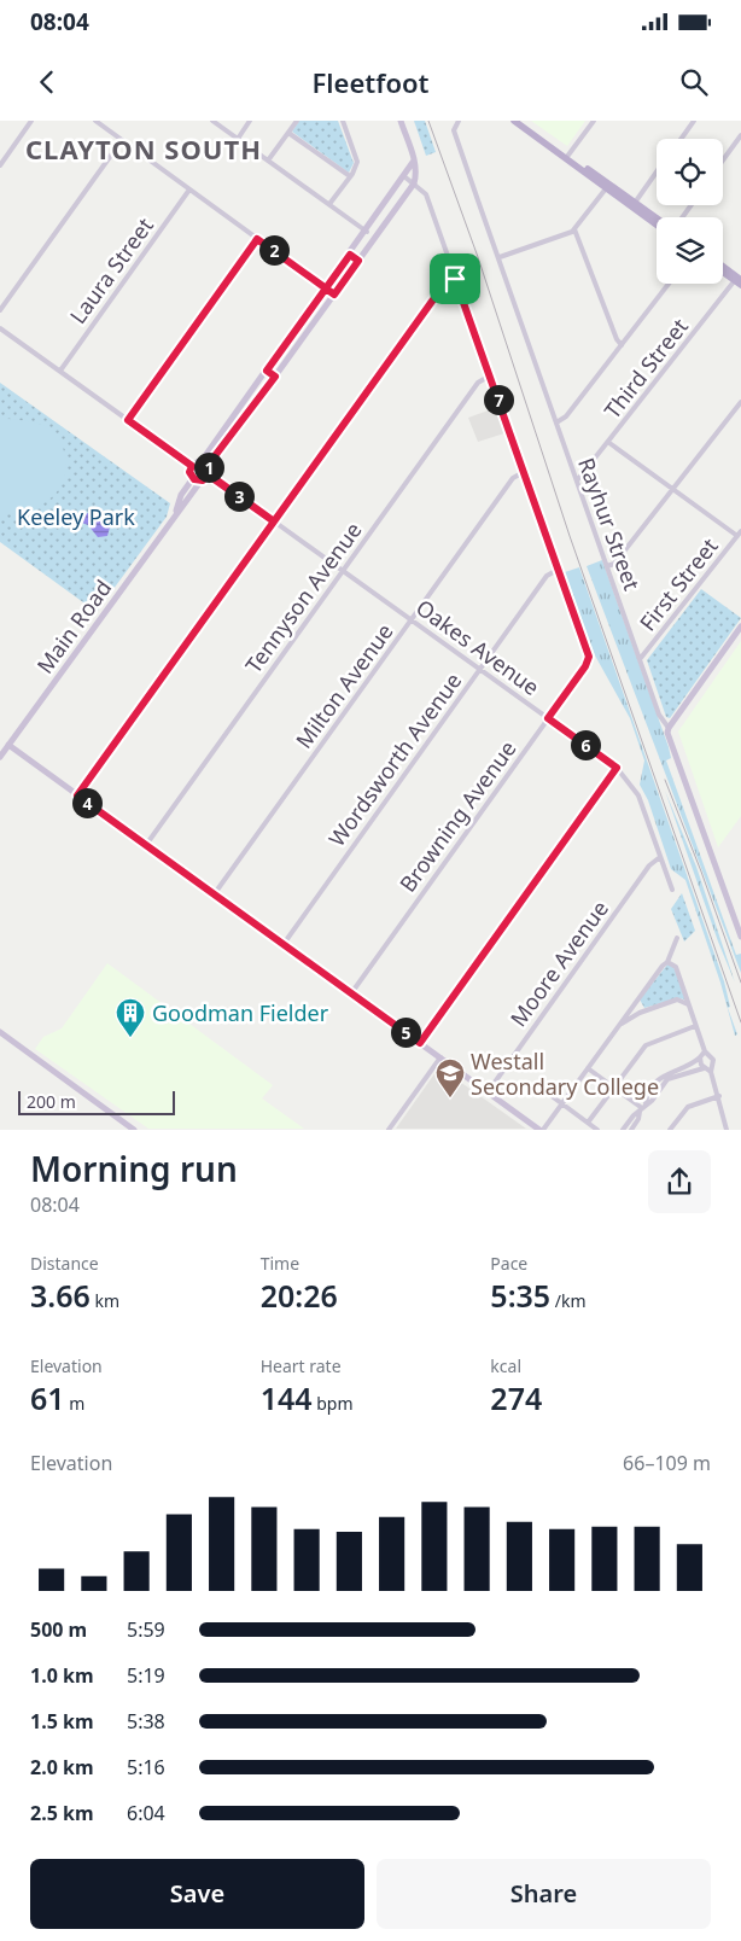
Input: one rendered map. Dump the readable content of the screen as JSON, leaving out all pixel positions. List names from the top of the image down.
{
  "streets": {
    "main road": ["Rayhur Street", "Main Road"],
    "street": [
      "Laura Street",
      "Third Street",
      "First Street",
      "Tennyson Avenue",
      "Oakes Avenue",
      "Milton Avenue",
      "Wordsworth Avenue",
      "Browning Avenue",
      "Moore Avenue"
    ]
  },
  "crossings": [
    ["Third Street", "Rayhur Street"],
    ["Rayhur Street", "First Street"],
    ["Tennyson Avenue", "Oakes Avenue"],
    ["Main Road", "Oakes Avenue"],
    ["Oakes Avenue", "Milton Avenue"],
    ["Oakes Avenue", "Wordsworth Avenue"],
    ["Oakes Avenue", "Browning Avenue"],
    ["Oakes Avenue", "Moore Avenue"],
    ["Wordsworth Avenue", "Browning Avenue"]
  ],
  "districts": ["CLAYTON SOUTH"],
  "parks": ["Keeley Park"],
  "places": {
    "building": ["Goodman Fielder"],
    "school or university": ["Westall Secondary College"]
  },
  "scale_bar": "200 m",
  "page": {
    "status": "08:04",
    "header": "Fleetfoot",
    "pins": [
      "2",
      "7",
      "1",
      "3",
      "6",
      "4",
      "5"
    ],
    "scale": "200 m",
    "heading": ["Morning run", "08:04"],
    "stats": [
      ["Distance", "3.66 km"],
      ["Time", "20:26"],
      ["Pace", "5:35 /km"],
      ["Elevation", "61 m"],
      ["Heart rate", "144 bpm"],
      ["kcal", "274"]
    ],
    "chart": ["Elevation", "66–109 m"],
    "list": [
      {
        "name": "500 m",
        "note": "5:59"
      },
      {
        "name": "1.0 km",
        "note": "5:19"
      },
      {
        "name": "1.5 km",
        "note": "5:38"
      },
      {
        "name": "2.0 km",
        "note": "5:16"
      },
      {
        "name": "2.5 km",
        "note": "6:04"
      }
    ],
    "buttons": ["Save", "Share"]
  }
}
